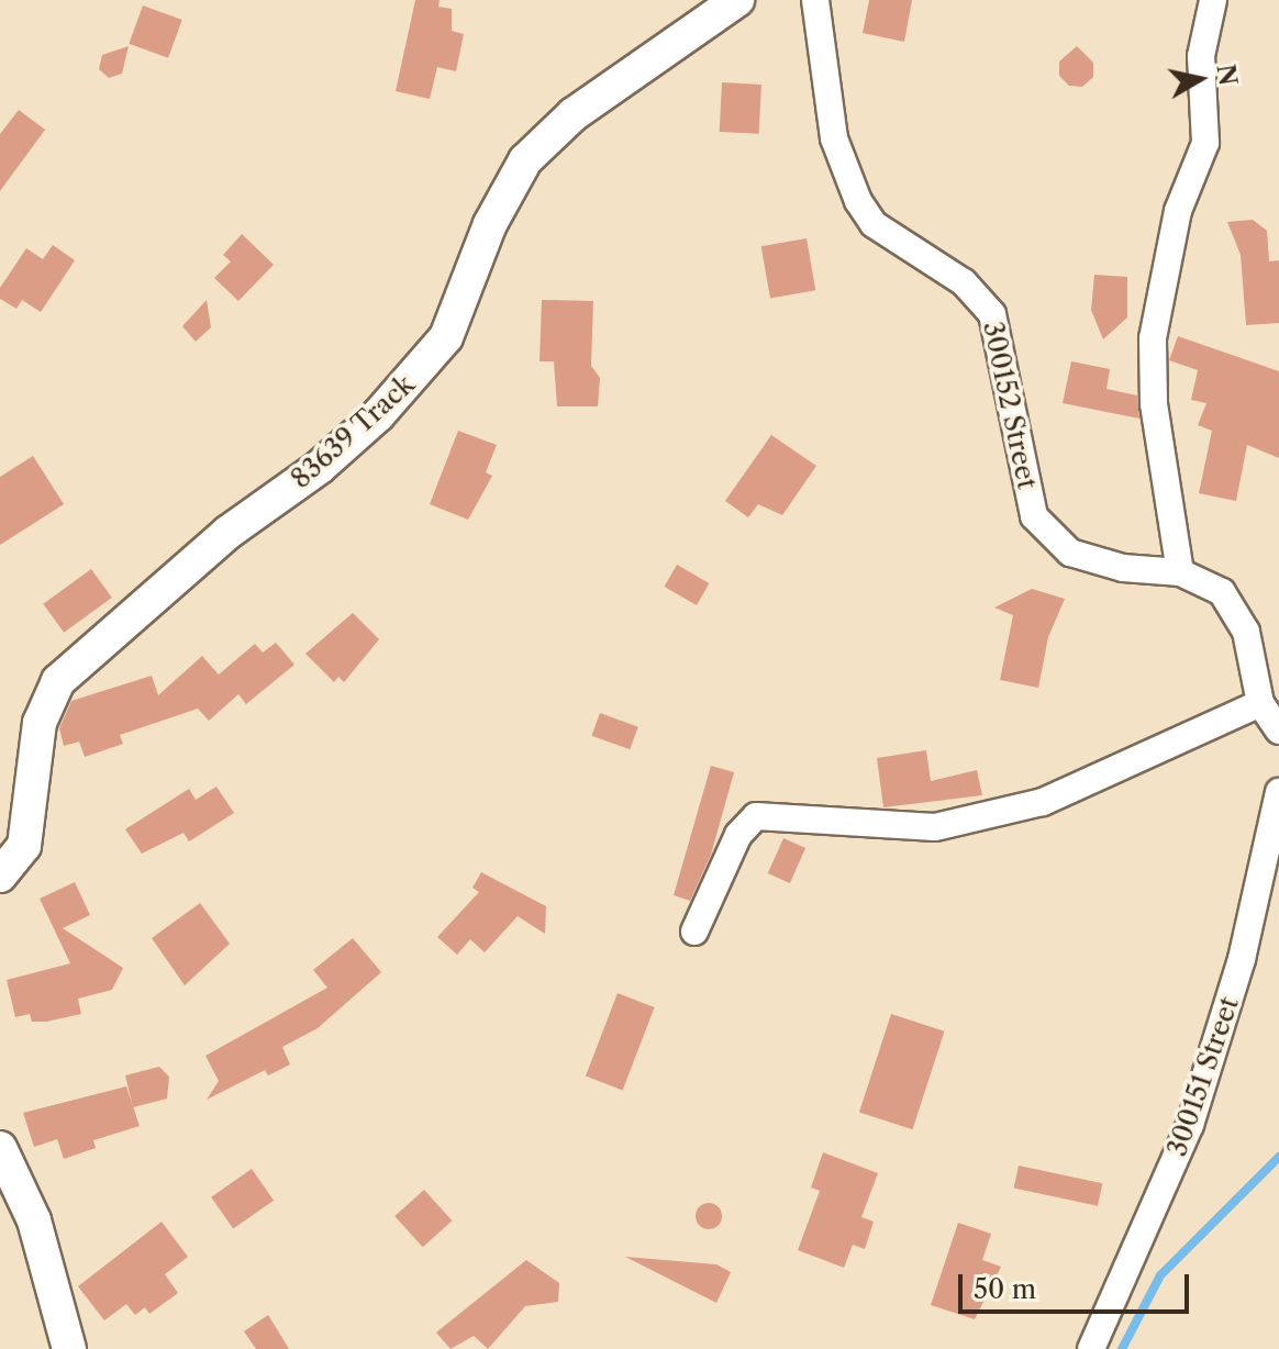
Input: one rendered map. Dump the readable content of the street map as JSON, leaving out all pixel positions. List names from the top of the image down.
{
  "streets": {
    "street": ["300152 Street", "83639 Track", "300151 Street"]
  },
  "scale_bar": "50 m",
  "north": "right"
}
